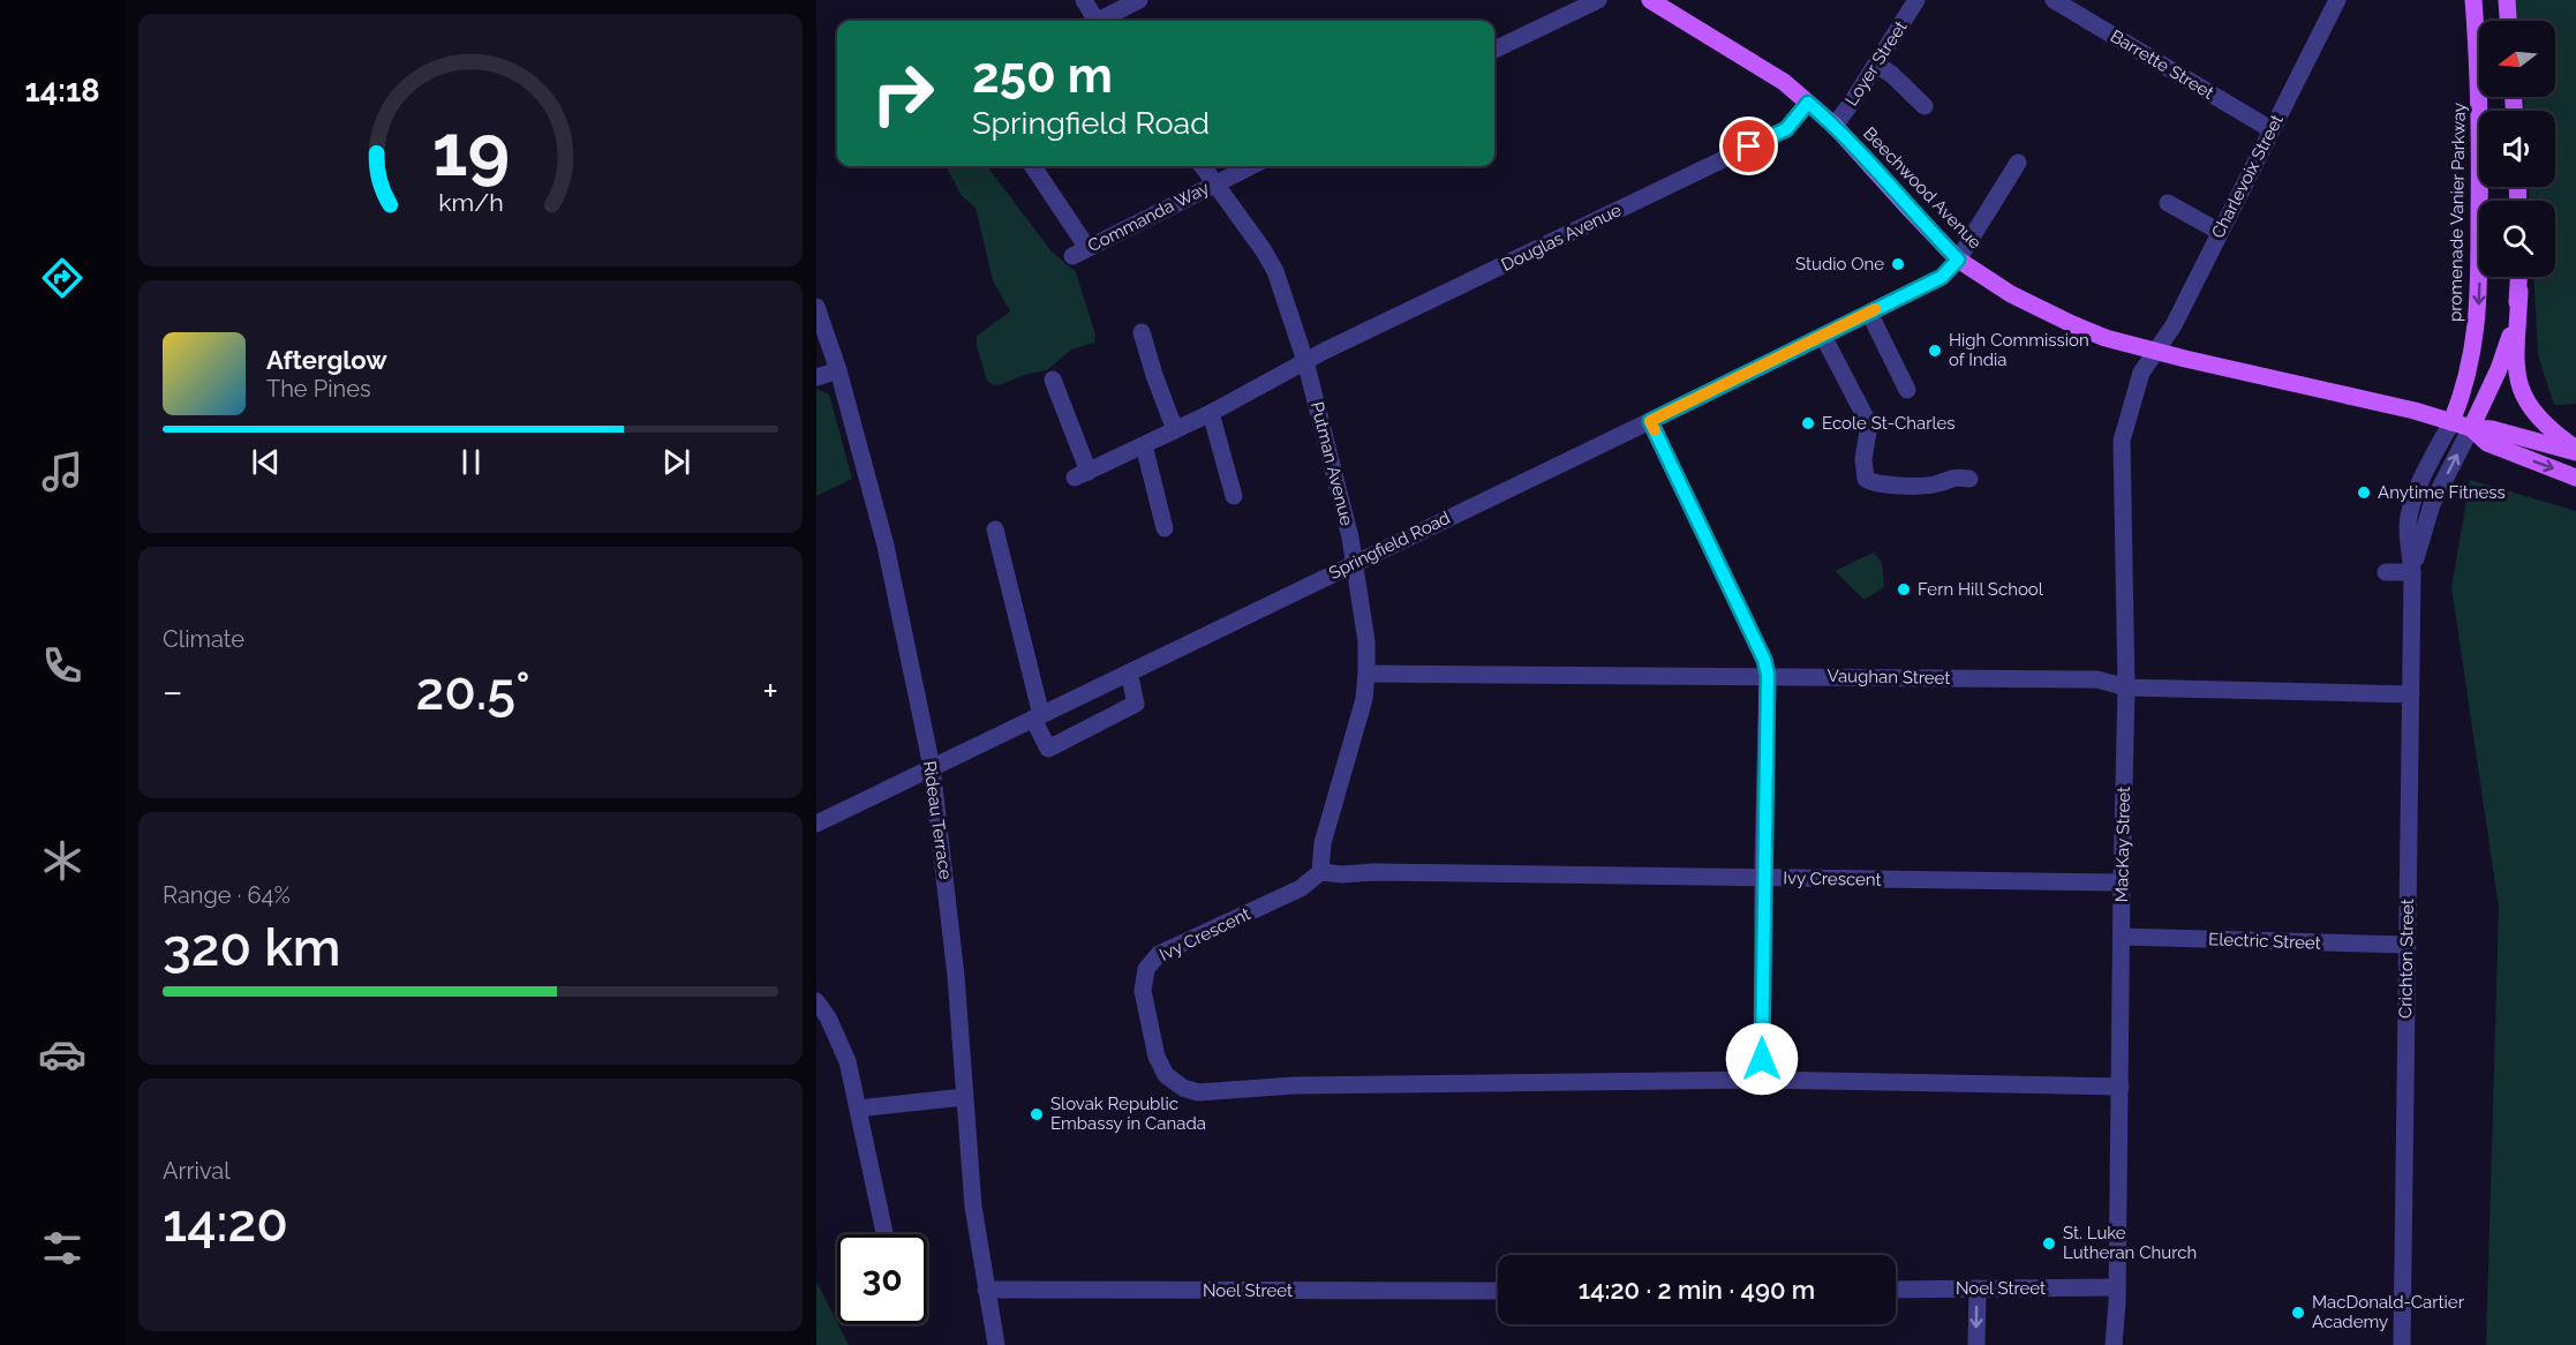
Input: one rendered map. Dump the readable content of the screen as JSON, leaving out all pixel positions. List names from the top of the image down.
{
  "streets": {
    "main road": ["Beechwood Avenue", "promenade Vanier Parkway"],
    "street": [
      "Loyer Street",
      "Barrette Street",
      "Charlevoix Street",
      "Commanda Way",
      "Douglas Avenue",
      "Putman Avenue",
      "Springfield Road",
      "Vaughan Street",
      "Rideau Terrace",
      "MacKay Street",
      "Ivy Crescent",
      "Electric Street",
      "Crichton Street",
      "Noel Street"
    ]
  },
  "crossings": [
    ["Loyer Street", "Beechwood Avenue"],
    ["Barrette Street", "Charlevoix Street"],
    ["Charlevoix Street", "Beechwood Avenue"],
    ["Charlevoix Street", "MacKay Street"],
    ["Beechwood Avenue", "promenade Vanier Parkway"],
    ["Beechwood Avenue", "Douglas Avenue"],
    ["Beechwood Avenue", "Springfield Road"],
    ["Beechwood Avenue", "MacKay Street"],
    ["Beechwood Avenue", "Crichton Street"],
    ["promenade Vanier Parkway", "Crichton Street"],
    ["Commanda Way", "Putman Avenue"],
    ["Douglas Avenue", "Putman Avenue"],
    ["Putman Avenue", "Springfield Road"],
    ["Putman Avenue", "Vaughan Street"],
    ["Putman Avenue", "Ivy Crescent"],
    ["Springfield Road", "Rideau Terrace"],
    ["Vaughan Street", "MacKay Street"],
    ["Vaughan Street", "Crichton Street"],
    ["Rideau Terrace", "Noel Street"],
    ["MacKay Street", "Ivy Crescent"],
    ["MacKay Street", "Electric Street"],
    ["MacKay Street", "Noel Street"],
    ["Electric Street", "Crichton Street"]
  ],
  "places": [
    "Studio One",
    "High Commission of India",
    "Ecole St-Charles",
    "Anytime Fitness",
    "Fern Hill School",
    "Slovak Republic Embassy in Canada",
    "St. Luke Lutheran Church",
    "MacDonald-Cartier Academy"
  ],
  "north": "left",
  "page": {
    "tabs": "14:18",
    "turn": ["250 m", "Springfield Road"],
    "song": ["Afterglow", "The Pines"],
    "tile": [
      "Climate",
      ["Range · 64%", "320 km"],
      ["Arrival", "14:20"]
    ],
    "heat": ["−", "20.5°", "+"],
    "limit": "30",
    "trip": "14:20 · 2 min · 490 m",
    "gauge": ["19", "km/h"]
  }
}
